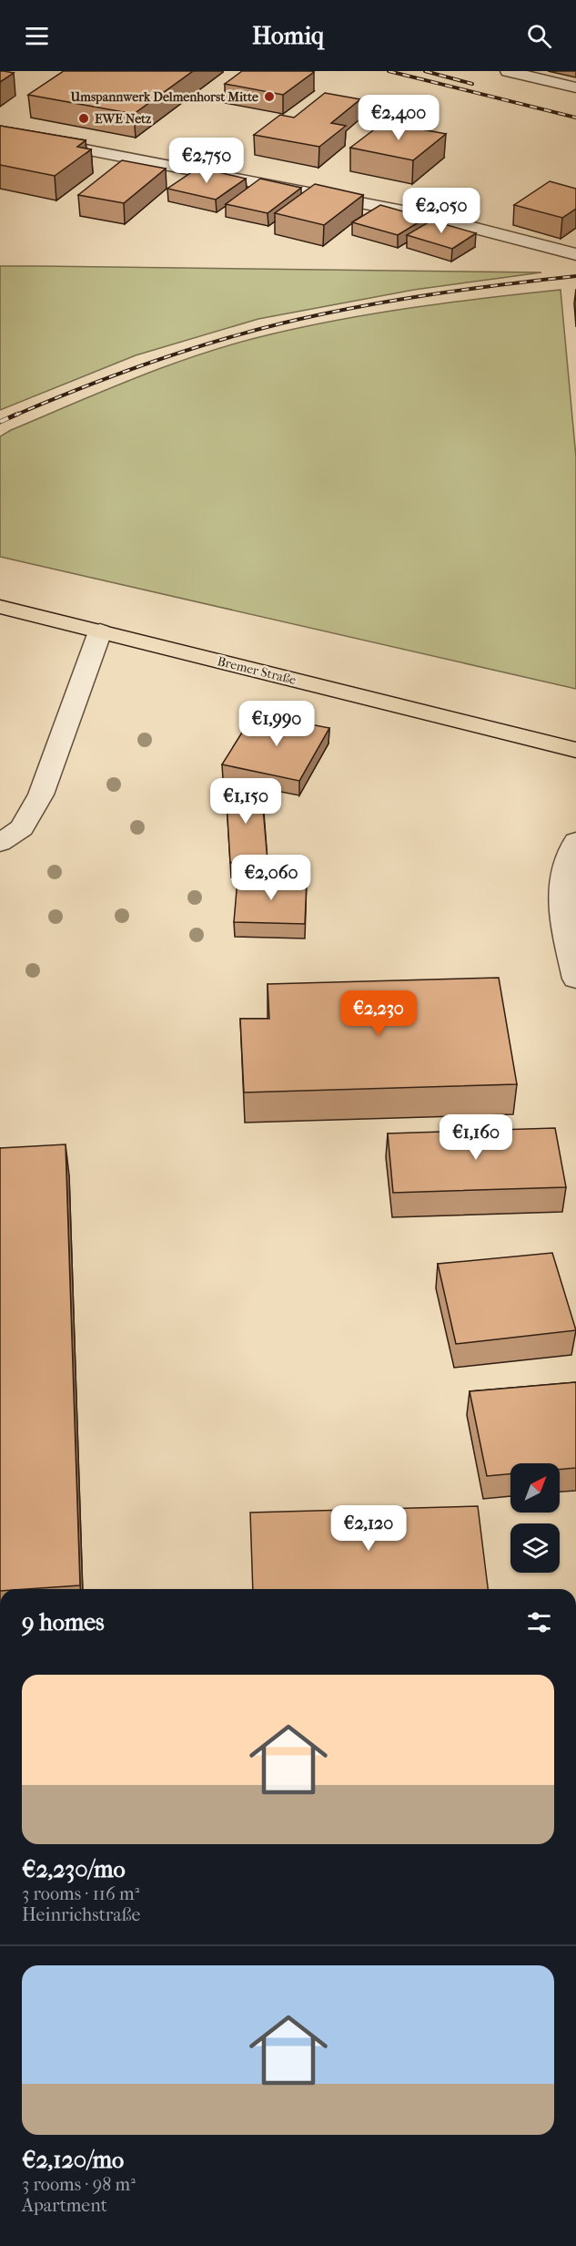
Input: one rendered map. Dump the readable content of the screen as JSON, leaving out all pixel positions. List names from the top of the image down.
{
  "streets": {
    "main road": ["Bremer Straße"]
  },
  "places": ["Umspannwerk Delmenhorst Mitte", "EWE Netz"],
  "north": "top right",
  "page": {
    "header": "Homiq",
    "price": [
      "€2,400",
      "€2,750",
      "€2,050",
      "€1,990",
      "€1,150",
      "€2,060",
      "€2,230",
      "€1,160",
      "€2,120"
    ],
    "heading": "9 homes",
    "list": [
      {
        "name": "€2,230/mo",
        "note": "3 rooms · 116 m² · Heinrichstraße"
      },
      {
        "name": "€2,120/mo",
        "note": "3 rooms · 98 m² · Apartment"
      }
    ]
  }
}
